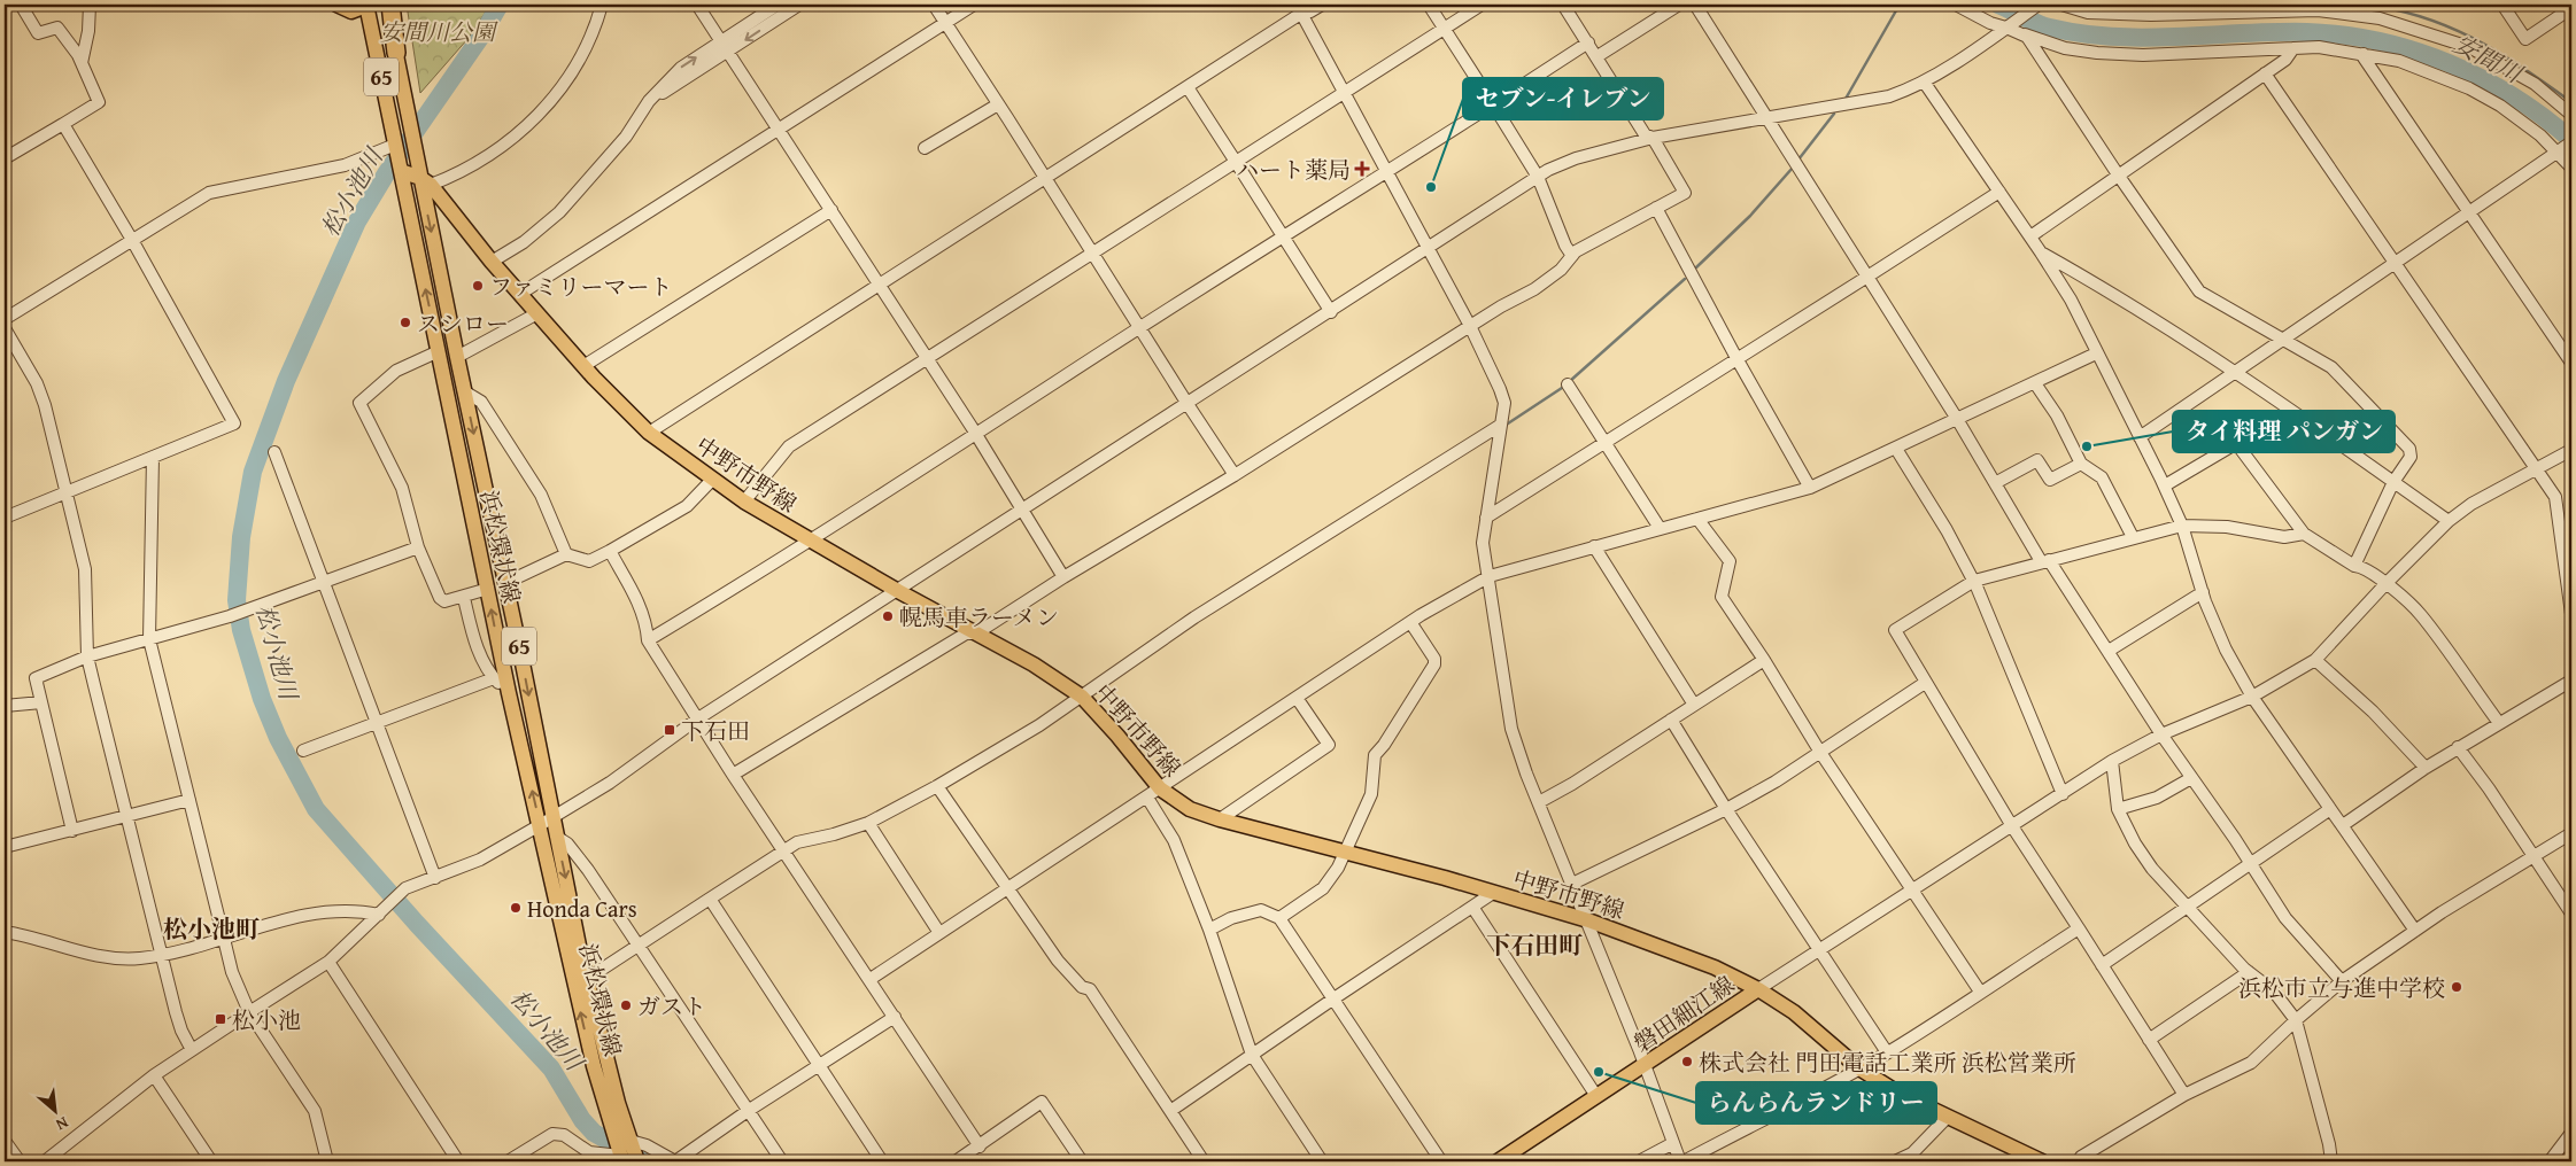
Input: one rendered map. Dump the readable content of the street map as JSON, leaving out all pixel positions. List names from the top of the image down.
{
  "streets": {
    "main road": [
      "65",
      "中野市野線",
      "浜松環状線",
      "磐田細江線"
    ]
  },
  "crossings": [
    ["中野市野線", "浜松環状線"],
    ["中野市野線", "磐田細江線"]
  ],
  "districts": ["松小池町", "下石田町"],
  "water": ["安間川", "松小池川"],
  "parks": ["安間川公園"],
  "places": {
    "health": ["ハート薬局"],
    "other": [
      "セブン-イレブン",
      "ファミリーマート",
      "スシロー",
      "タイ料理 パンガン",
      "幌馬車ラーメン",
      "Honda Cars",
      "浜松市立与進中学校",
      "ガスト",
      "株式会社 門田電話工業所 浜松営業所",
      "らんらんランドリー"
    ],
    "transit": ["下石田", "松小池"]
  },
  "north": "bottom right"
}
